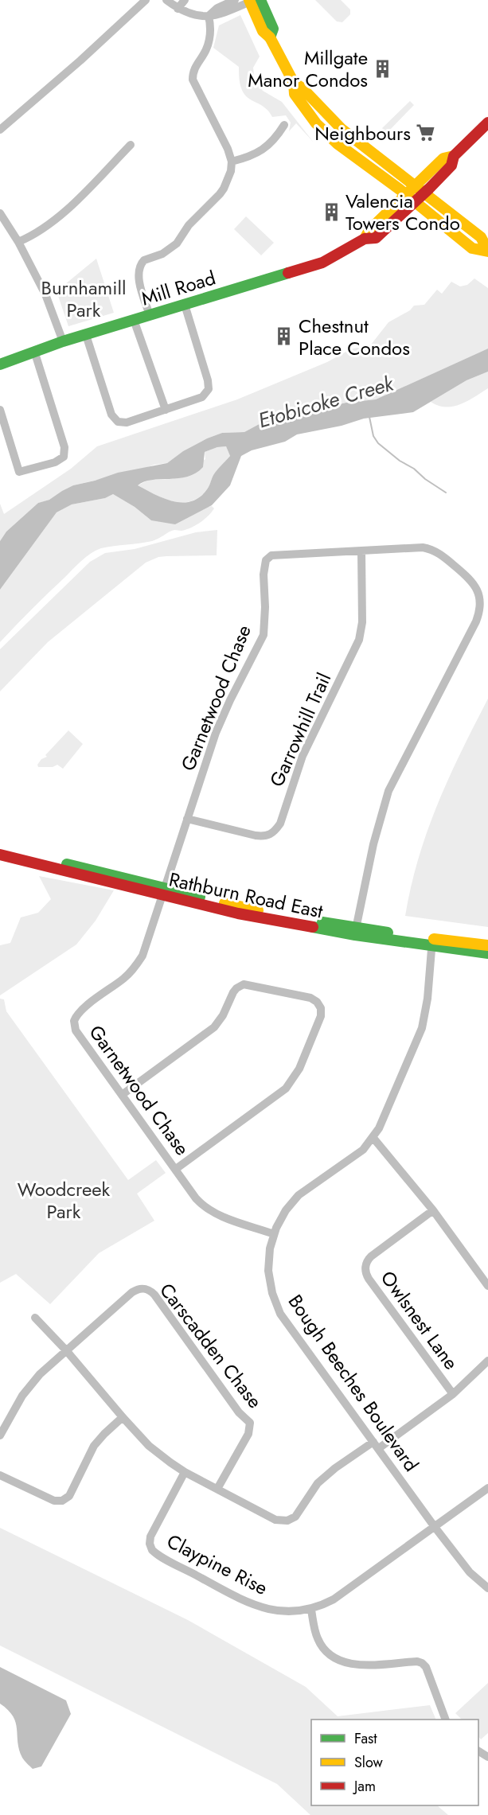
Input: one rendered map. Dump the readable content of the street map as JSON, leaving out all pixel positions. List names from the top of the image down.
{
  "streets": {
    "street": [
      "Mill Road",
      "Garnetwood Chase",
      "Garrowhill Trail",
      "Rathburn Road East",
      "Owlsnest Lane",
      "Carscadden Chase",
      "Bough Beeches Boulevard",
      "Claypine Rise"
    ]
  },
  "crossings": [
    ["Garnetwood Chase", "Garrowhill Trail"],
    ["Garnetwood Chase", "Rathburn Road East"],
    ["Garnetwood Chase", "Bough Beeches Boulevard"],
    ["Rathburn Road East", "Bough Beeches Boulevard"],
    ["Bough Beeches Boulevard", "Claypine Rise"]
  ],
  "water": ["Etobicoke Creek"],
  "parks": ["Burnhamill Park", "Woodcreek Park"],
  "places": {
    "building": ["Millgate Manor Condos", "Valencia Towers Condo", "Chestnut Place Condos"],
    "supermarket": ["Neighbours"]
  },
  "legend": ["Fast", "Slow", "Jam"]
}
